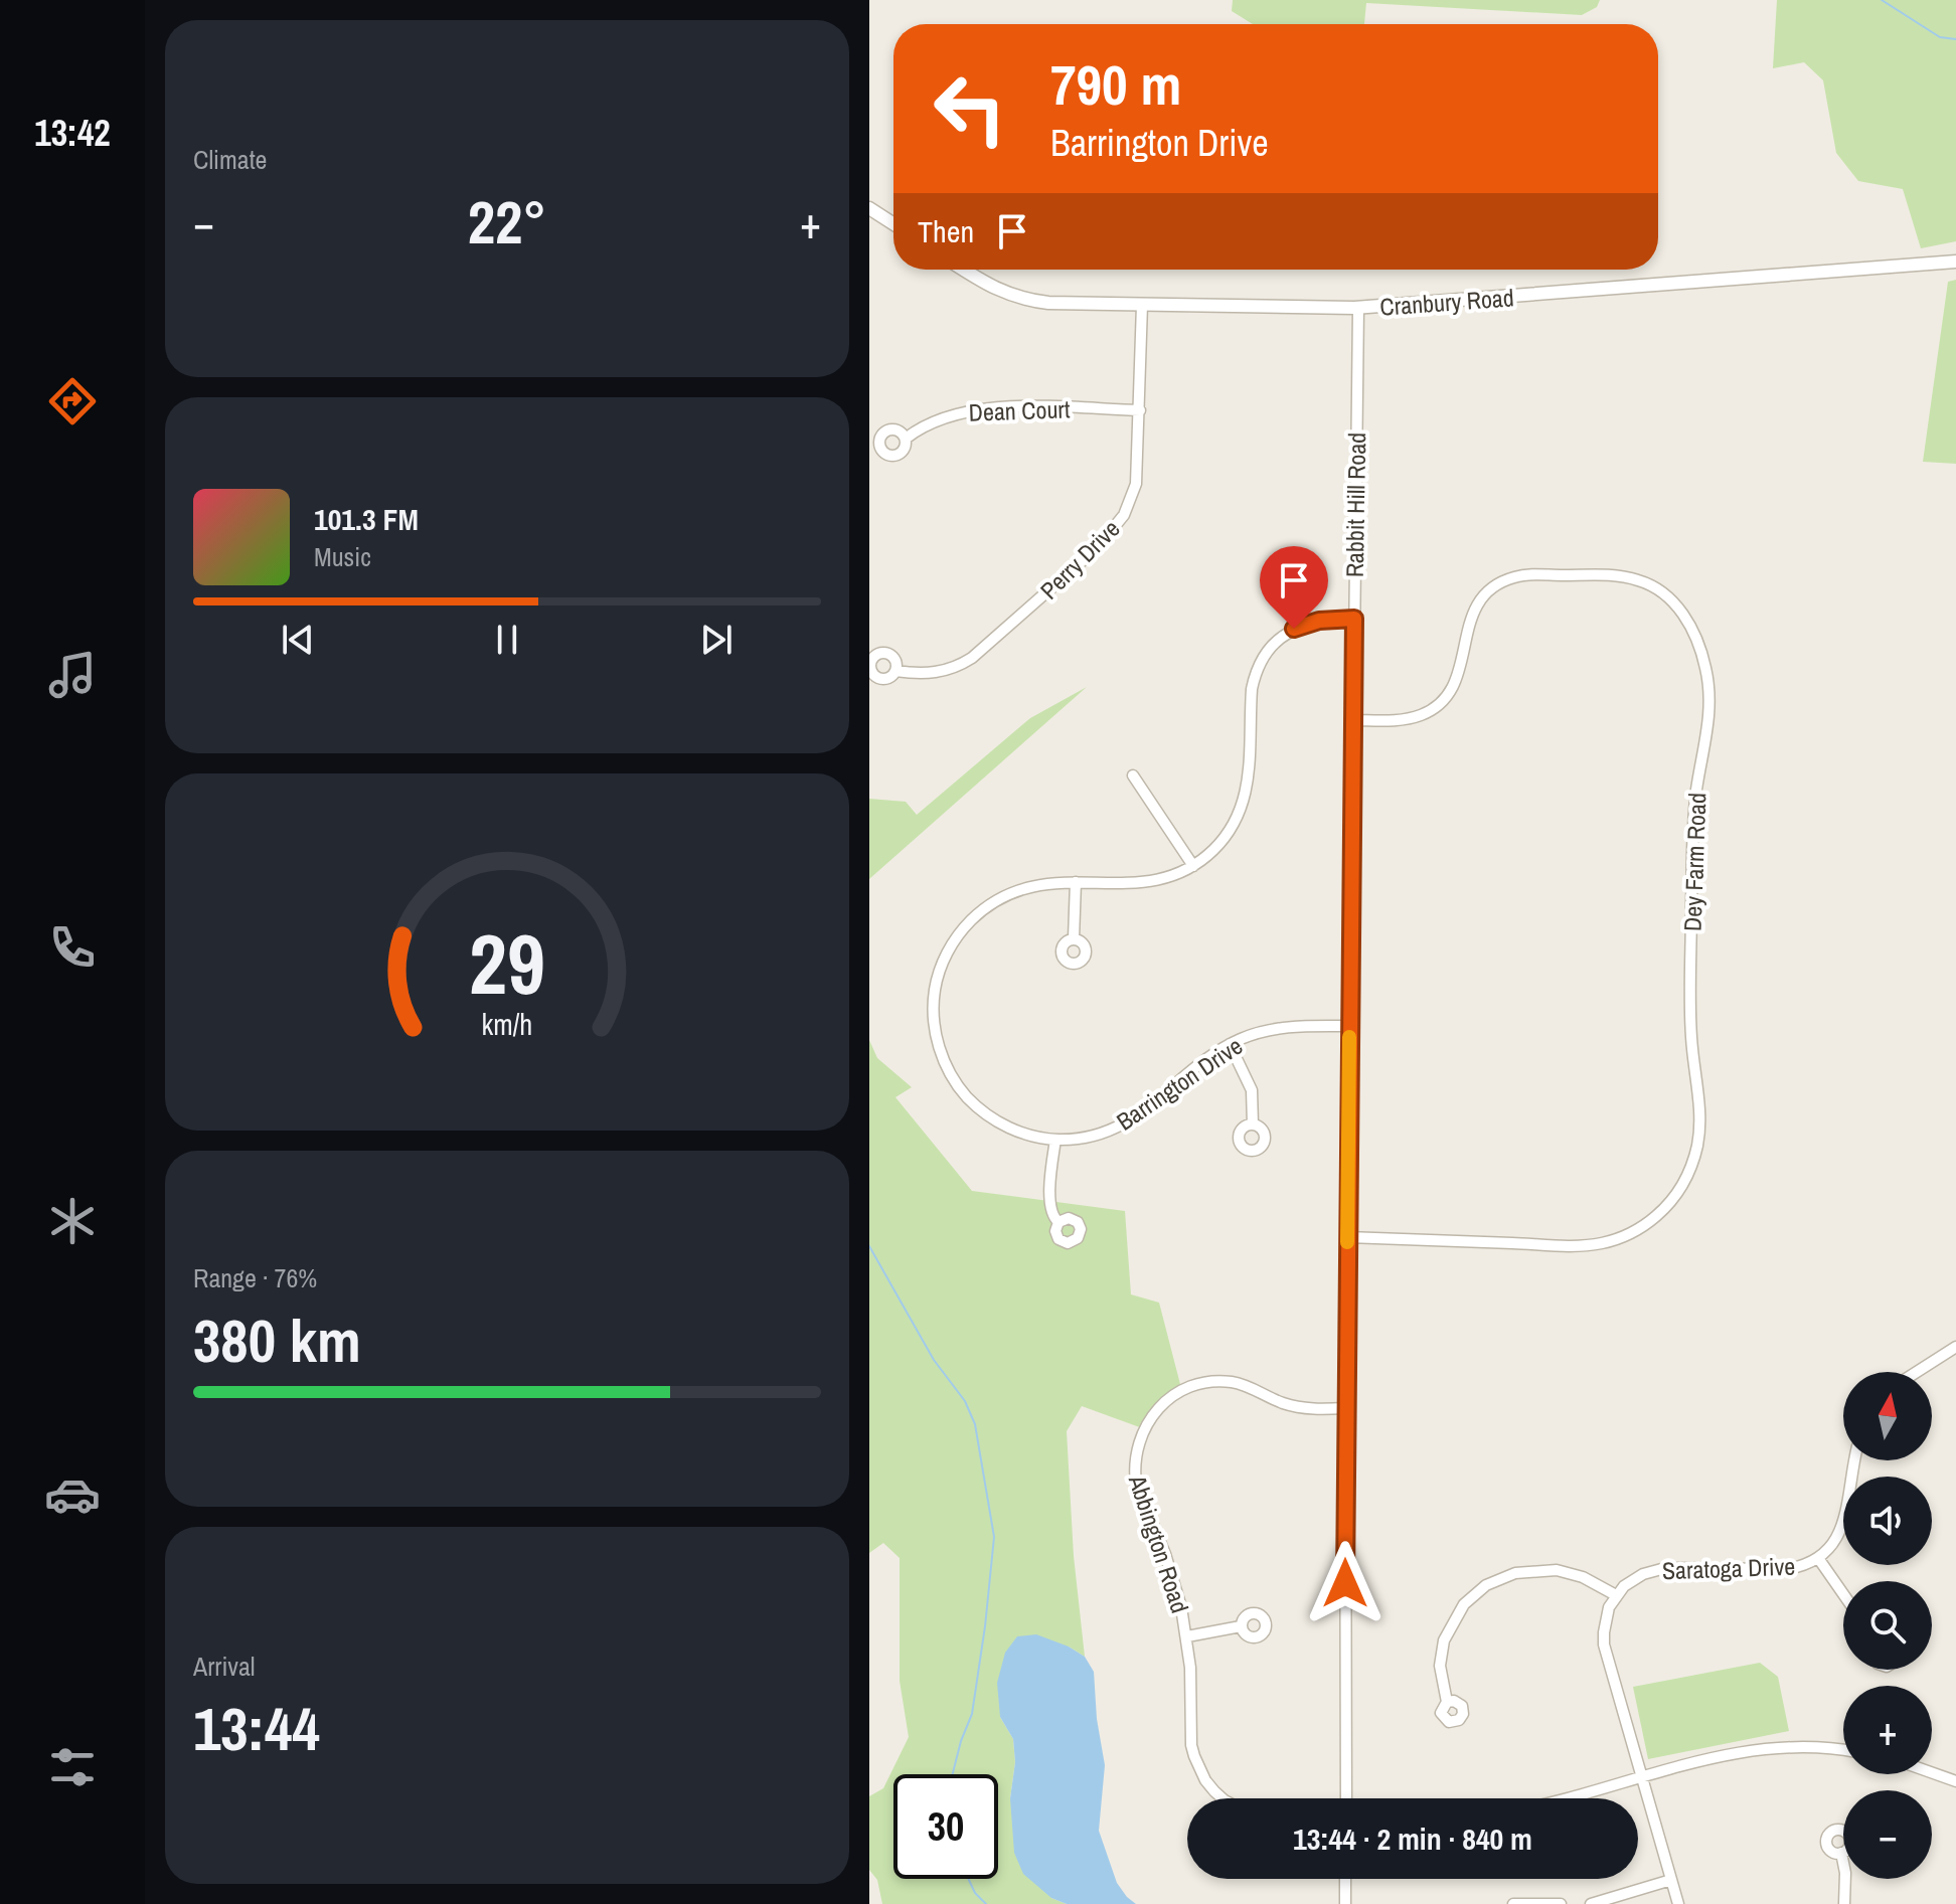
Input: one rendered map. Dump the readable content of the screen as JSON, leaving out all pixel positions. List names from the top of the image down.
{
  "streets": {
    "street": [
      "Cranbury Road",
      "Dean Court",
      "Rabbit Hill Road",
      "Perry Drive",
      "Dey Farm Road",
      "Barrington Drive",
      "Abbington Road",
      "Saratoga Drive"
    ]
  },
  "crossings": [
    ["Cranbury Road", "Rabbit Hill Road"],
    ["Cranbury Road", "Perry Drive"],
    ["Dean Court", "Perry Drive"],
    ["Rabbit Hill Road", "Dey Farm Road"],
    ["Rabbit Hill Road", "Barrington Drive"],
    ["Rabbit Hill Road", "Abbington Road"]
  ],
  "north": "top",
  "page": {
    "tabs": "13:42",
    "tile": [
      "Climate",
      ["Range · 76%", "380 km"],
      ["Arrival", "13:44"]
    ],
    "turn": ["790 m", "Barrington Drive"],
    "heat": ["−", "22°", "+"],
    "then": "Then",
    "song": ["101.3 FM", "Music"],
    "map_buttons": ["+", "−"],
    "limit": "30",
    "trip": "13:44 · 2 min · 840 m",
    "gauge": ["29", "km/h"]
  }
}
